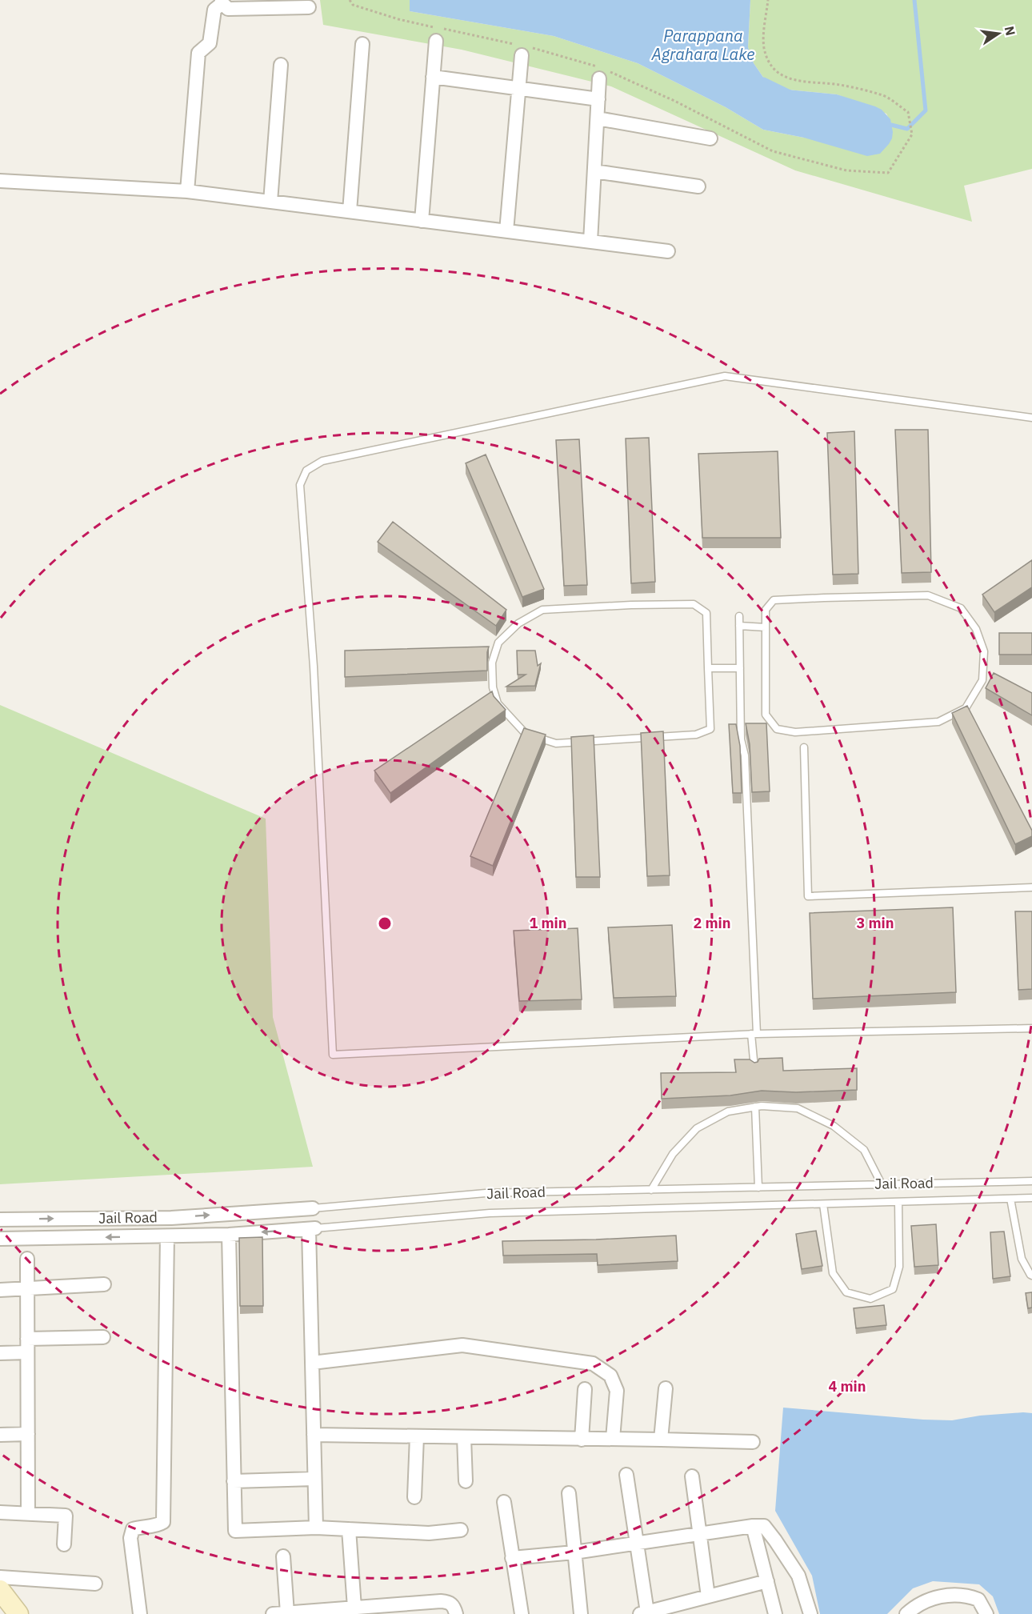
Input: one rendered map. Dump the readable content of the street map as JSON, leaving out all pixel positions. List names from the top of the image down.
{
  "streets": {
    "street": ["Jail Road"]
  },
  "water": ["Parappana Agrahara Lake"],
  "north": "right",
  "rings": [
    "1 min",
    "2 min",
    "3 min",
    "4 min"
  ]
}
